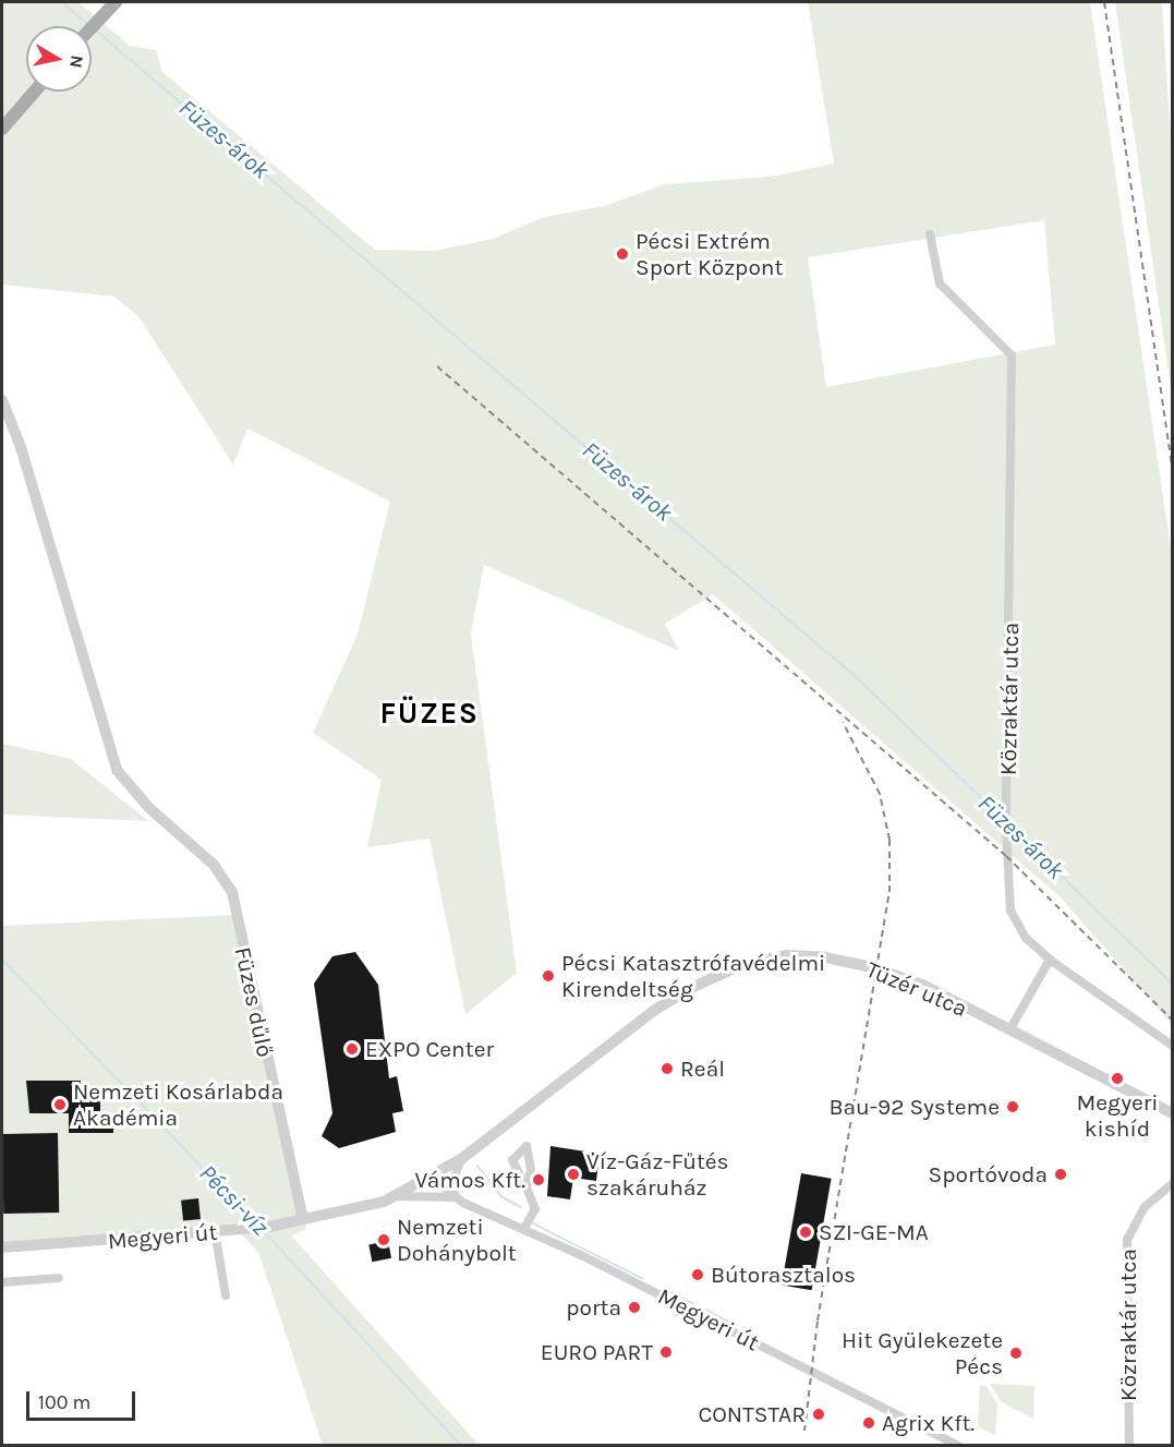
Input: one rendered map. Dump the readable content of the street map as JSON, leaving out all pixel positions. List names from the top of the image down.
{
  "streets": {
    "street": [
      "Közraktár utca",
      "Tüzér utca",
      "Füzes dűlő",
      "Megyeri út"
    ]
  },
  "crossings": [
    ["Tüzér utca", "Megyeri út"],
    ["Füzes dűlő", "Megyeri út"]
  ],
  "districts": ["FÜZES"],
  "water": ["Füzes-árok", "Pécsi-víz"],
  "places": [
    "Pécsi Extrém Sport Központ",
    "Pécsi Katasztrófavédelmi Kirendeltség",
    "EXPO Center",
    "Reál",
    "Megyeri kishíd",
    "Nemzeti Kosárlabda Akadémia",
    "Bau-92 Systeme",
    "Víz-Gáz-Fűtés szakáruház",
    "Sportóvoda",
    "Vámos Kft.",
    "SZI-GE-MA",
    "Nemzeti Dohánybolt",
    "Bútorasztalos",
    "porta",
    "EURO PART",
    "Hit Gyülekezete Pécs",
    "CONTSTAR",
    "Agrix Kft."
  ],
  "scale_bar": "100 m",
  "north": "right"
}
